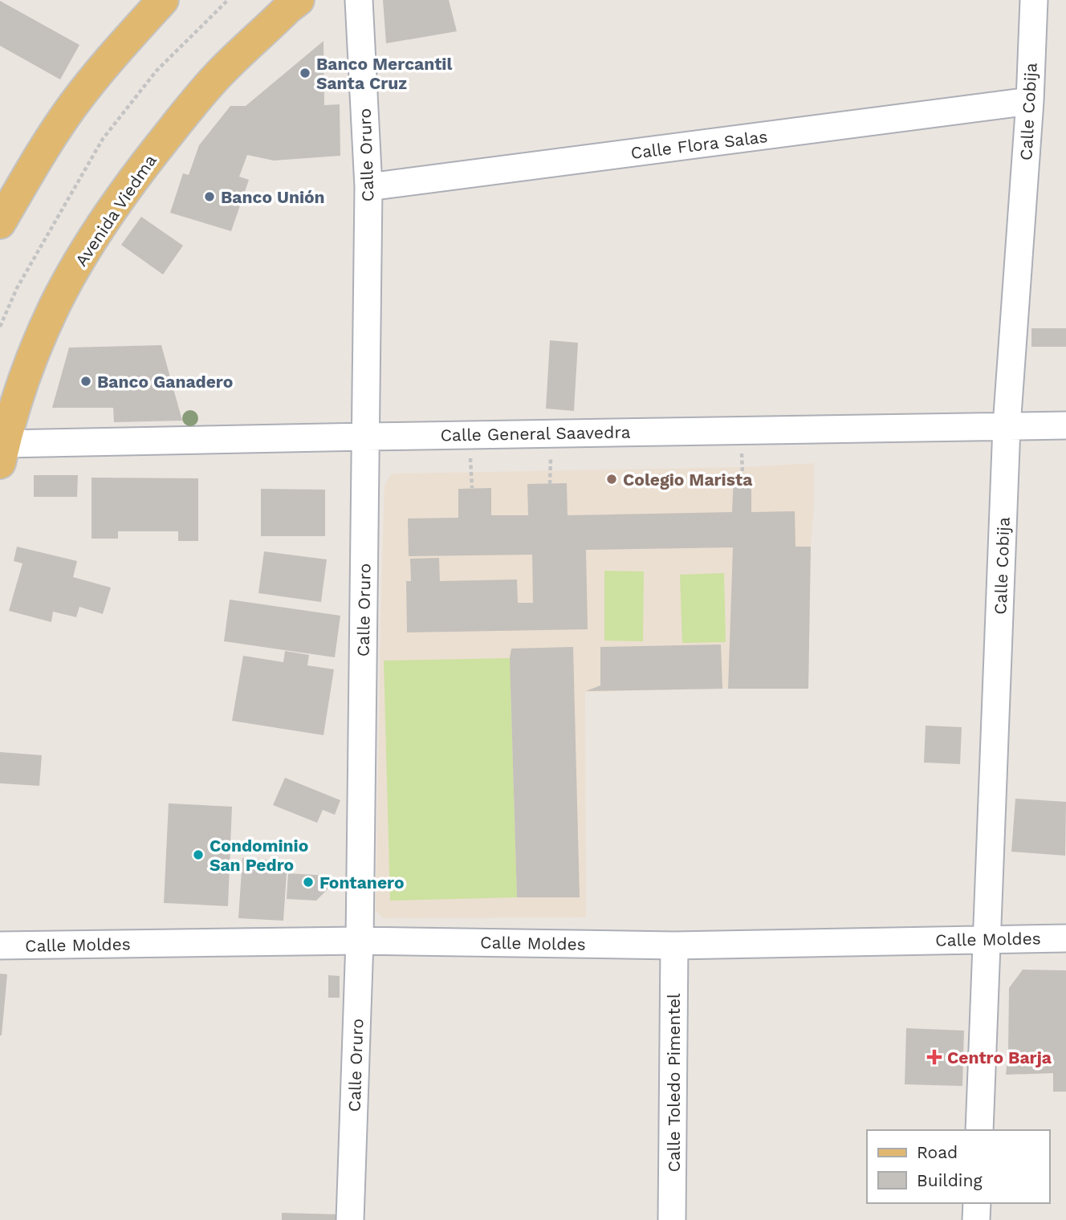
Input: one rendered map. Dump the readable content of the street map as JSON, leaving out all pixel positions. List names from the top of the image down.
{
  "streets": {
    "main road": ["Avenida Viedma"],
    "street": [
      "Calle Cobija",
      "Calle Flora Salas",
      "Calle Oruro",
      "Calle General Saavedra",
      "Calle Moldes",
      "Calle Toledo Pimentel"
    ]
  },
  "crossings": [
    ["Calle Cobija", "Calle Flora Salas"],
    ["Calle Cobija", "Calle General Saavedra"],
    ["Calle Cobija", "Calle Moldes"],
    ["Calle Flora Salas", "Calle Oruro"],
    ["Calle Oruro", "Calle General Saavedra"],
    ["Calle Oruro", "Calle Moldes"],
    ["Avenida Viedma", "Calle General Saavedra"],
    ["Calle Moldes", "Calle Toledo Pimentel"]
  ],
  "places": {
    "other": [
      "Banco Mercantil Santa Cruz",
      "Banco Unión",
      "Banco Ganadero",
      "Colegio Marista",
      "Condominio San Pedro",
      "Fontanero"
    ],
    "health": ["Centro Barja"]
  },
  "legend": ["Road", "Building"]
}
